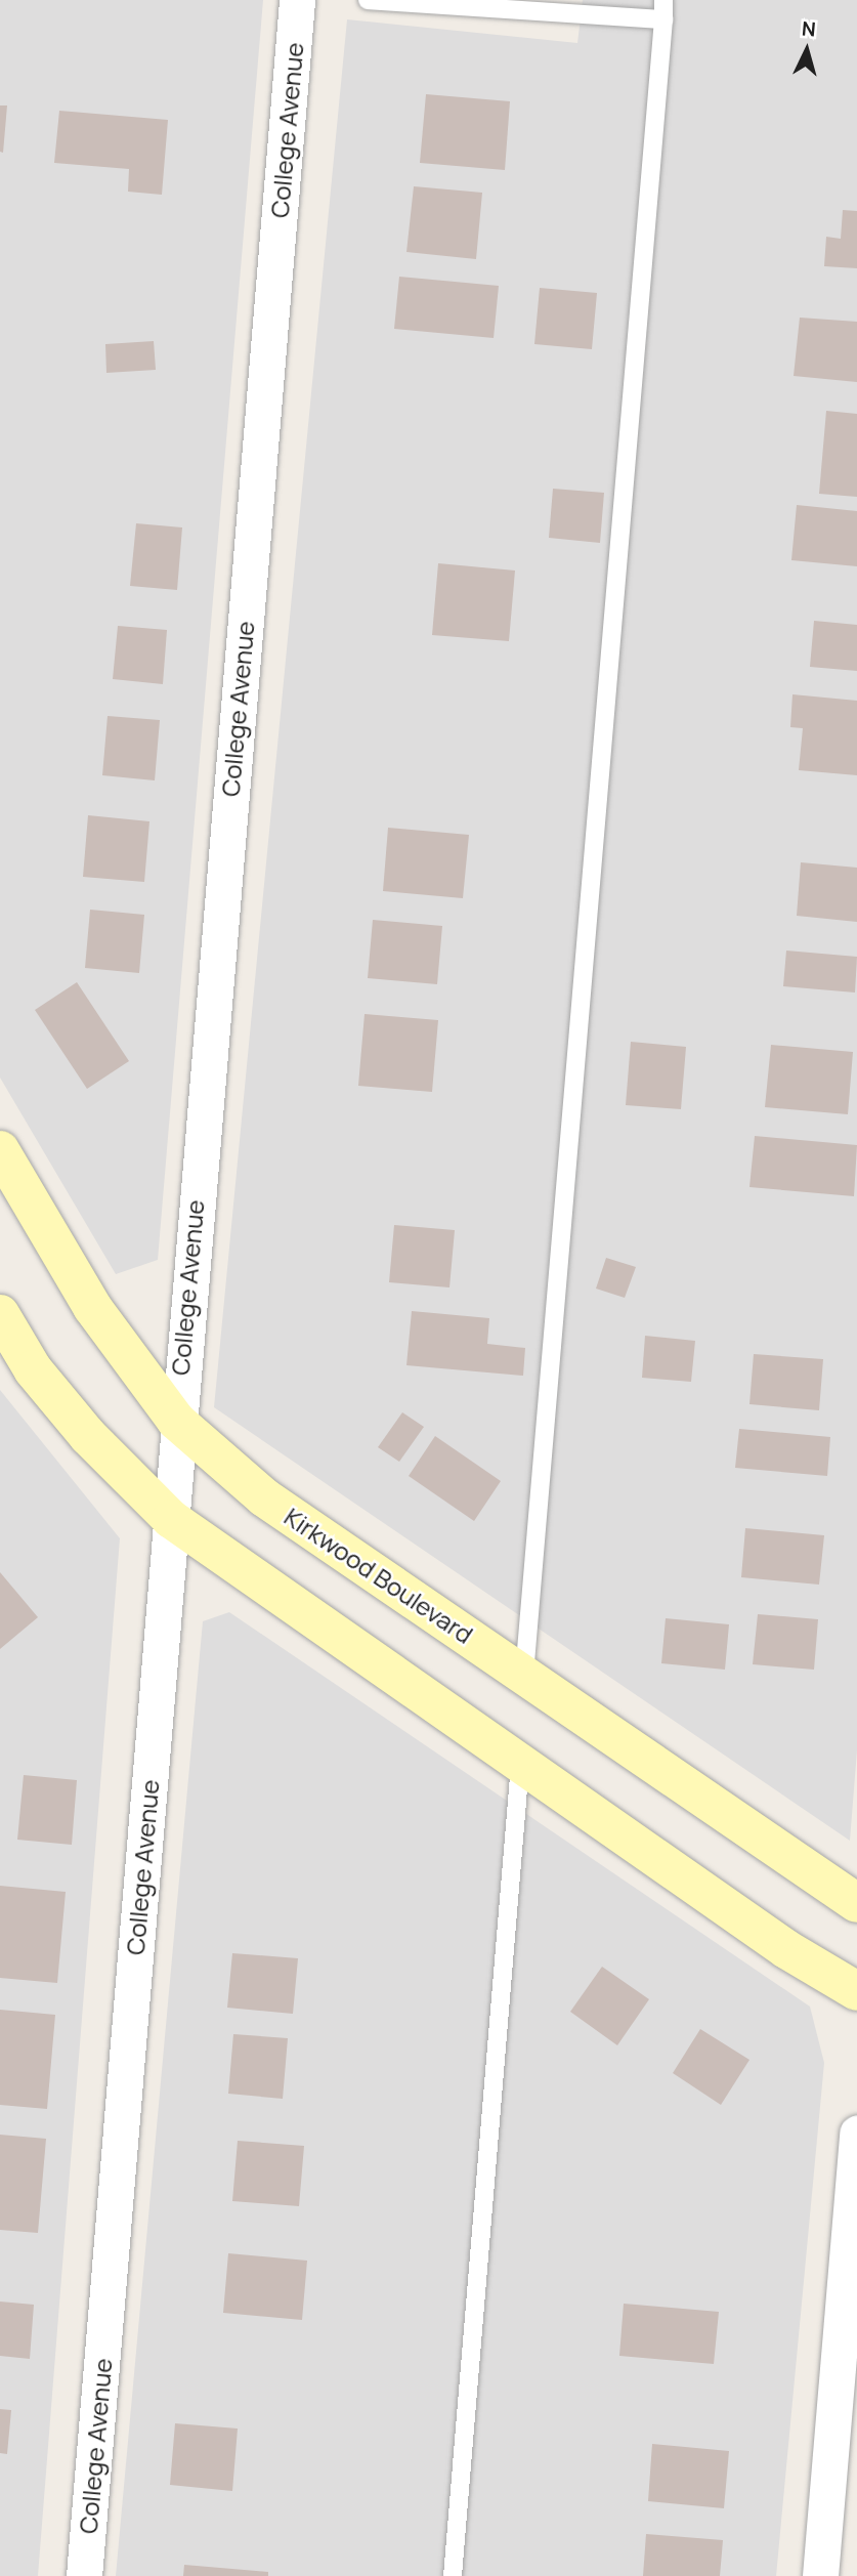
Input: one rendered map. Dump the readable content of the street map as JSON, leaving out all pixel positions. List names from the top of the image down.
{
  "streets": {
    "street": ["College Avenue", "Kirkwood Boulevard"]
  },
  "crossings": [
    ["College Avenue", "Kirkwood Boulevard"]
  ],
  "north": "top"
}
